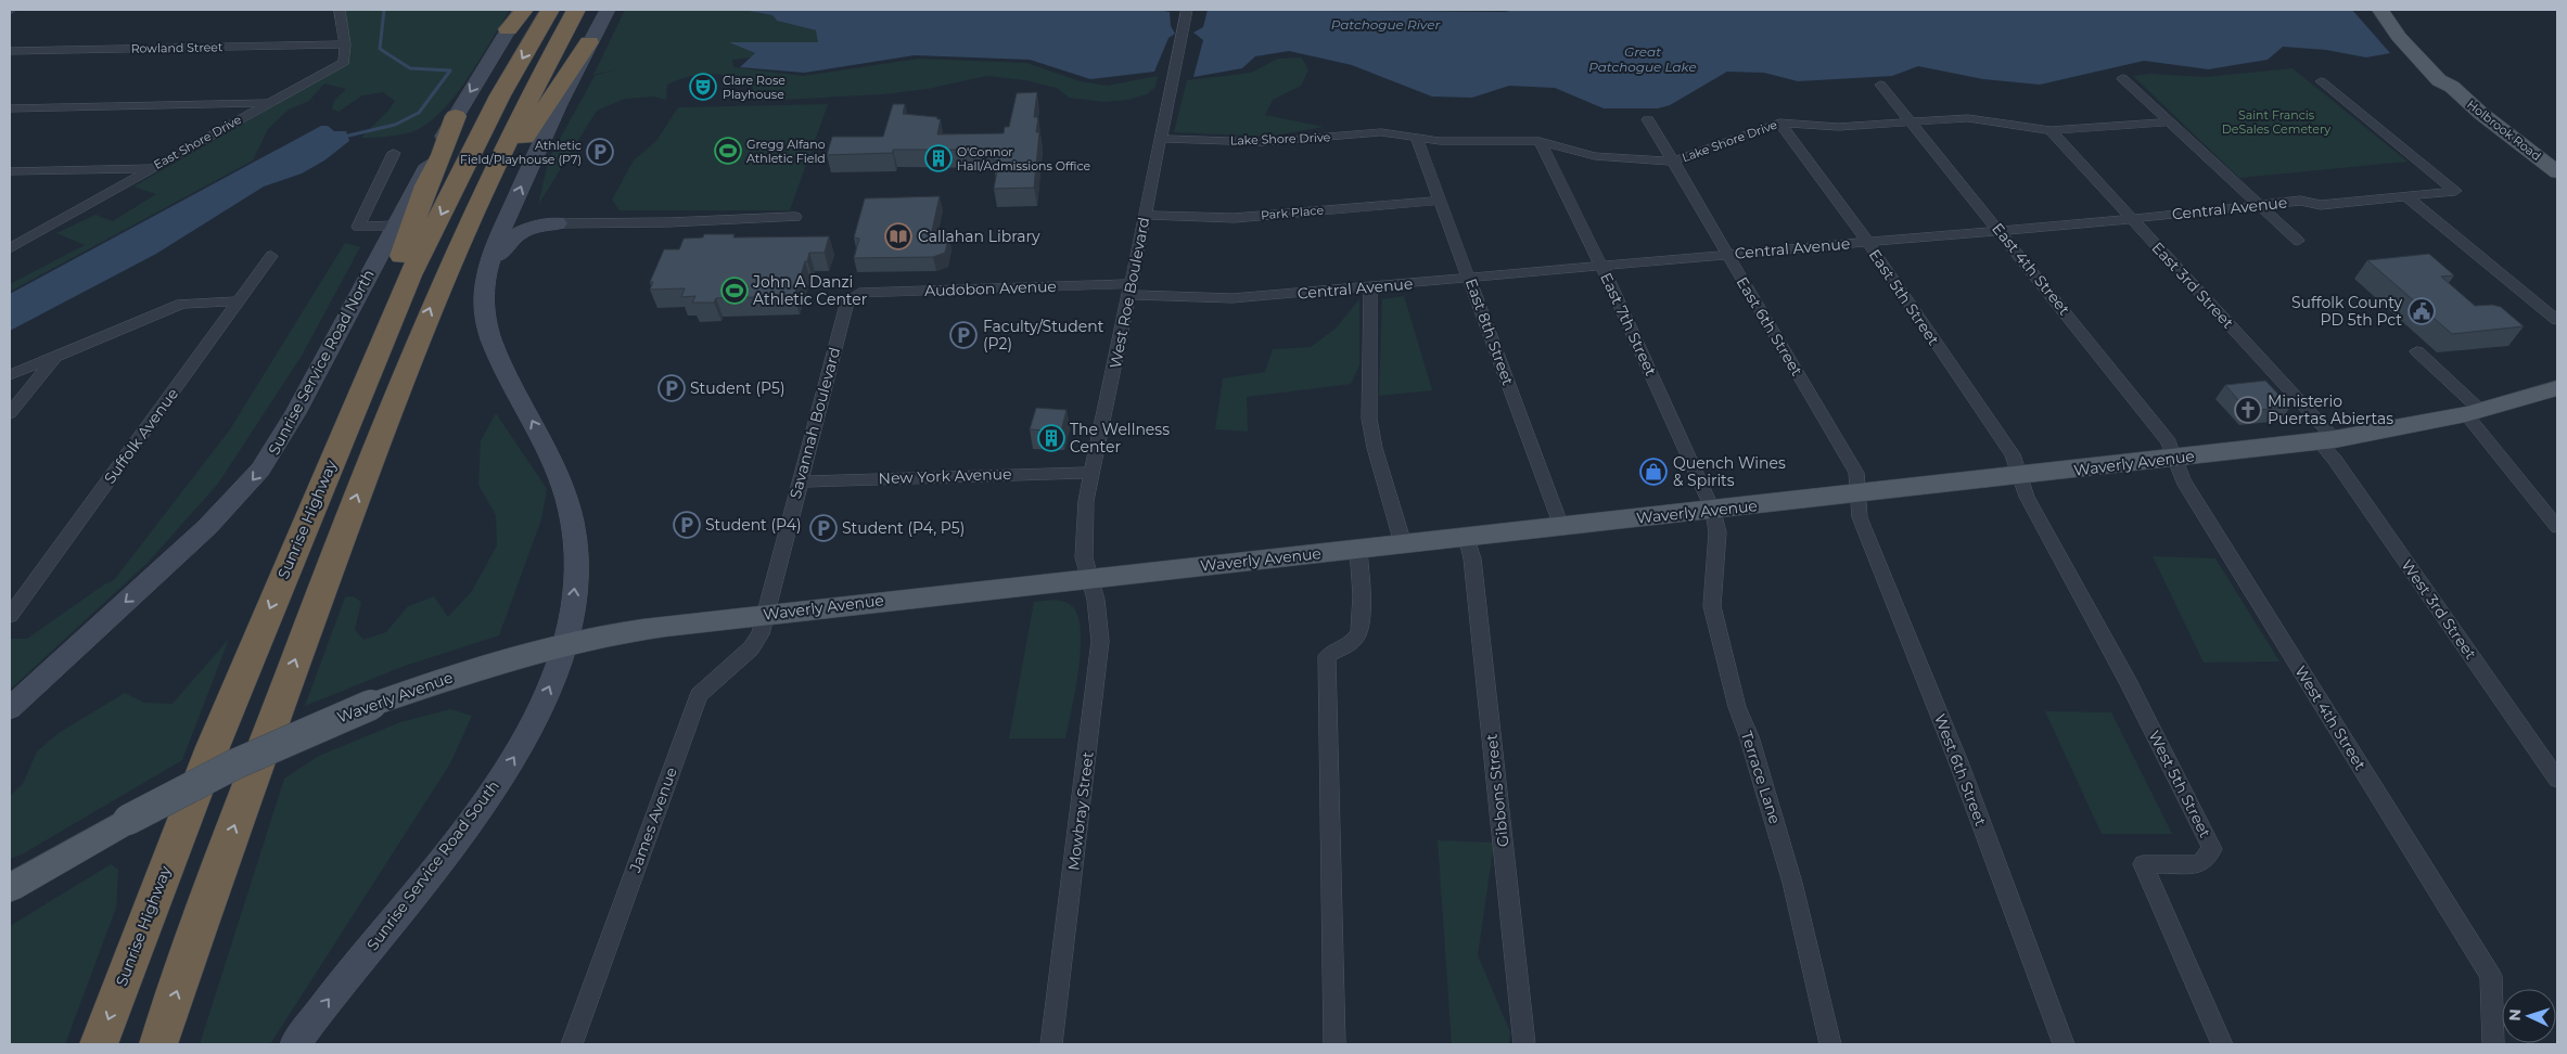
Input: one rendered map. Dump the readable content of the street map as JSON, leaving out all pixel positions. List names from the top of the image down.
{
  "streets": {
    "highway": ["Sunrise Highway"],
    "main road": [
      "Holbrook Road",
      "Sunrise Service Road North",
      "Waverly Avenue",
      "Sunrise Service Road South"
    ],
    "street": [
      "Rowland Street",
      "Lake Shore Drive",
      "East Shore Drive",
      "Central Avenue",
      "Park Place",
      "East 4th Street",
      "East 3rd Street",
      "Audobon Avenue",
      "West Roe Boulevard",
      "East 5th Street",
      "East 7th Street",
      "East 6th Street",
      "East 8th Street",
      "Savannah Boulevard",
      "Suffolk Avenue",
      "New York Avenue",
      "West 3rd Street",
      "West 4th Street",
      "West 6th Street",
      "Terrace Lane",
      "West 5th Street",
      "Gibbons Street",
      "Mowbray Street",
      "James Avenue"
    ]
  },
  "crossings": [
    ["Rowland Street", "East Shore Drive"],
    ["Lake Shore Drive", "East 4th Street"],
    ["Lake Shore Drive", "East 3rd Street"],
    ["Lake Shore Drive", "West Roe Boulevard"],
    ["Lake Shore Drive", "East 5th Street"],
    ["Lake Shore Drive", "East 7th Street"],
    ["Lake Shore Drive", "East 6th Street"],
    ["Lake Shore Drive", "East 8th Street"],
    ["Central Avenue", "East 4th Street"],
    ["Central Avenue", "East 3rd Street"],
    ["Central Avenue", "Audobon Avenue"],
    ["Central Avenue", "West Roe Boulevard"],
    ["Central Avenue", "East 5th Street"],
    ["Central Avenue", "East 7th Street"],
    ["Central Avenue", "East 6th Street"],
    ["Central Avenue", "East 8th Street"],
    ["Park Place", "West Roe Boulevard"],
    ["Park Place", "East 8th Street"],
    ["East 4th Street", "Waverly Avenue"],
    ["East 4th Street", "West 4th Street"],
    ["East 3rd Street", "Waverly Avenue"],
    ["East 3rd Street", "West 3rd Street"],
    ["Audobon Avenue", "West Roe Boulevard"],
    ["Audobon Avenue", "Savannah Boulevard"],
    ["West Roe Boulevard", "Waverly Avenue"],
    ["West Roe Boulevard", "New York Avenue"],
    ["West Roe Boulevard", "Mowbray Street"],
    ["East 5th Street", "Waverly Avenue"],
    ["East 5th Street", "West 5th Street"],
    ["East 7th Street", "Waverly Avenue"],
    ["East 7th Street", "Terrace Lane"],
    ["East 6th Street", "Waverly Avenue"],
    ["East 6th Street", "West 6th Street"],
    ["East 8th Street", "Waverly Avenue"],
    ["Savannah Boulevard", "Waverly Avenue"],
    ["Savannah Boulevard", "New York Avenue"],
    ["Savannah Boulevard", "James Avenue"],
    ["Waverly Avenue", "West 3rd Street"],
    ["Waverly Avenue", "West 4th Street"],
    ["Waverly Avenue", "West 6th Street"],
    ["Waverly Avenue", "Terrace Lane"],
    ["Waverly Avenue", "West 5th Street"],
    ["Waverly Avenue", "Gibbons Street"],
    ["Waverly Avenue", "Mowbray Street"],
    ["Waverly Avenue", "James Avenue"],
    ["Waverly Avenue", "Sunrise Service Road South"]
  ],
  "one_way": ["Sunrise Service Road North", "Sunrise Service Road South"],
  "water": ["Patchogue River", "Great Patchogue Lake"],
  "parks": ["Saint Francis DeSales Cemetery"],
  "places": {
    "theatre": ["Clare Rose Playhouse"],
    "sports": ["Gregg Alfano Athletic Field", "John A Danzi Athletic Center"],
    "parking": [
      "Athletic Field/Playhouse (P7)",
      "Faculty/Student (P2)",
      "Student (P5)",
      "Student (P4)",
      "Student (P4, P5)"
    ],
    "building": ["O'Connor Hall/Admissions Office", "The Wellness Center"],
    "library": ["Callahan Library"],
    "public building": ["Suffolk County PD 5th Pct"],
    "church": ["Ministerio Puertas Abiertas"],
    "shop": ["Quench Wines & Spirits"]
  },
  "north": "left"
}
